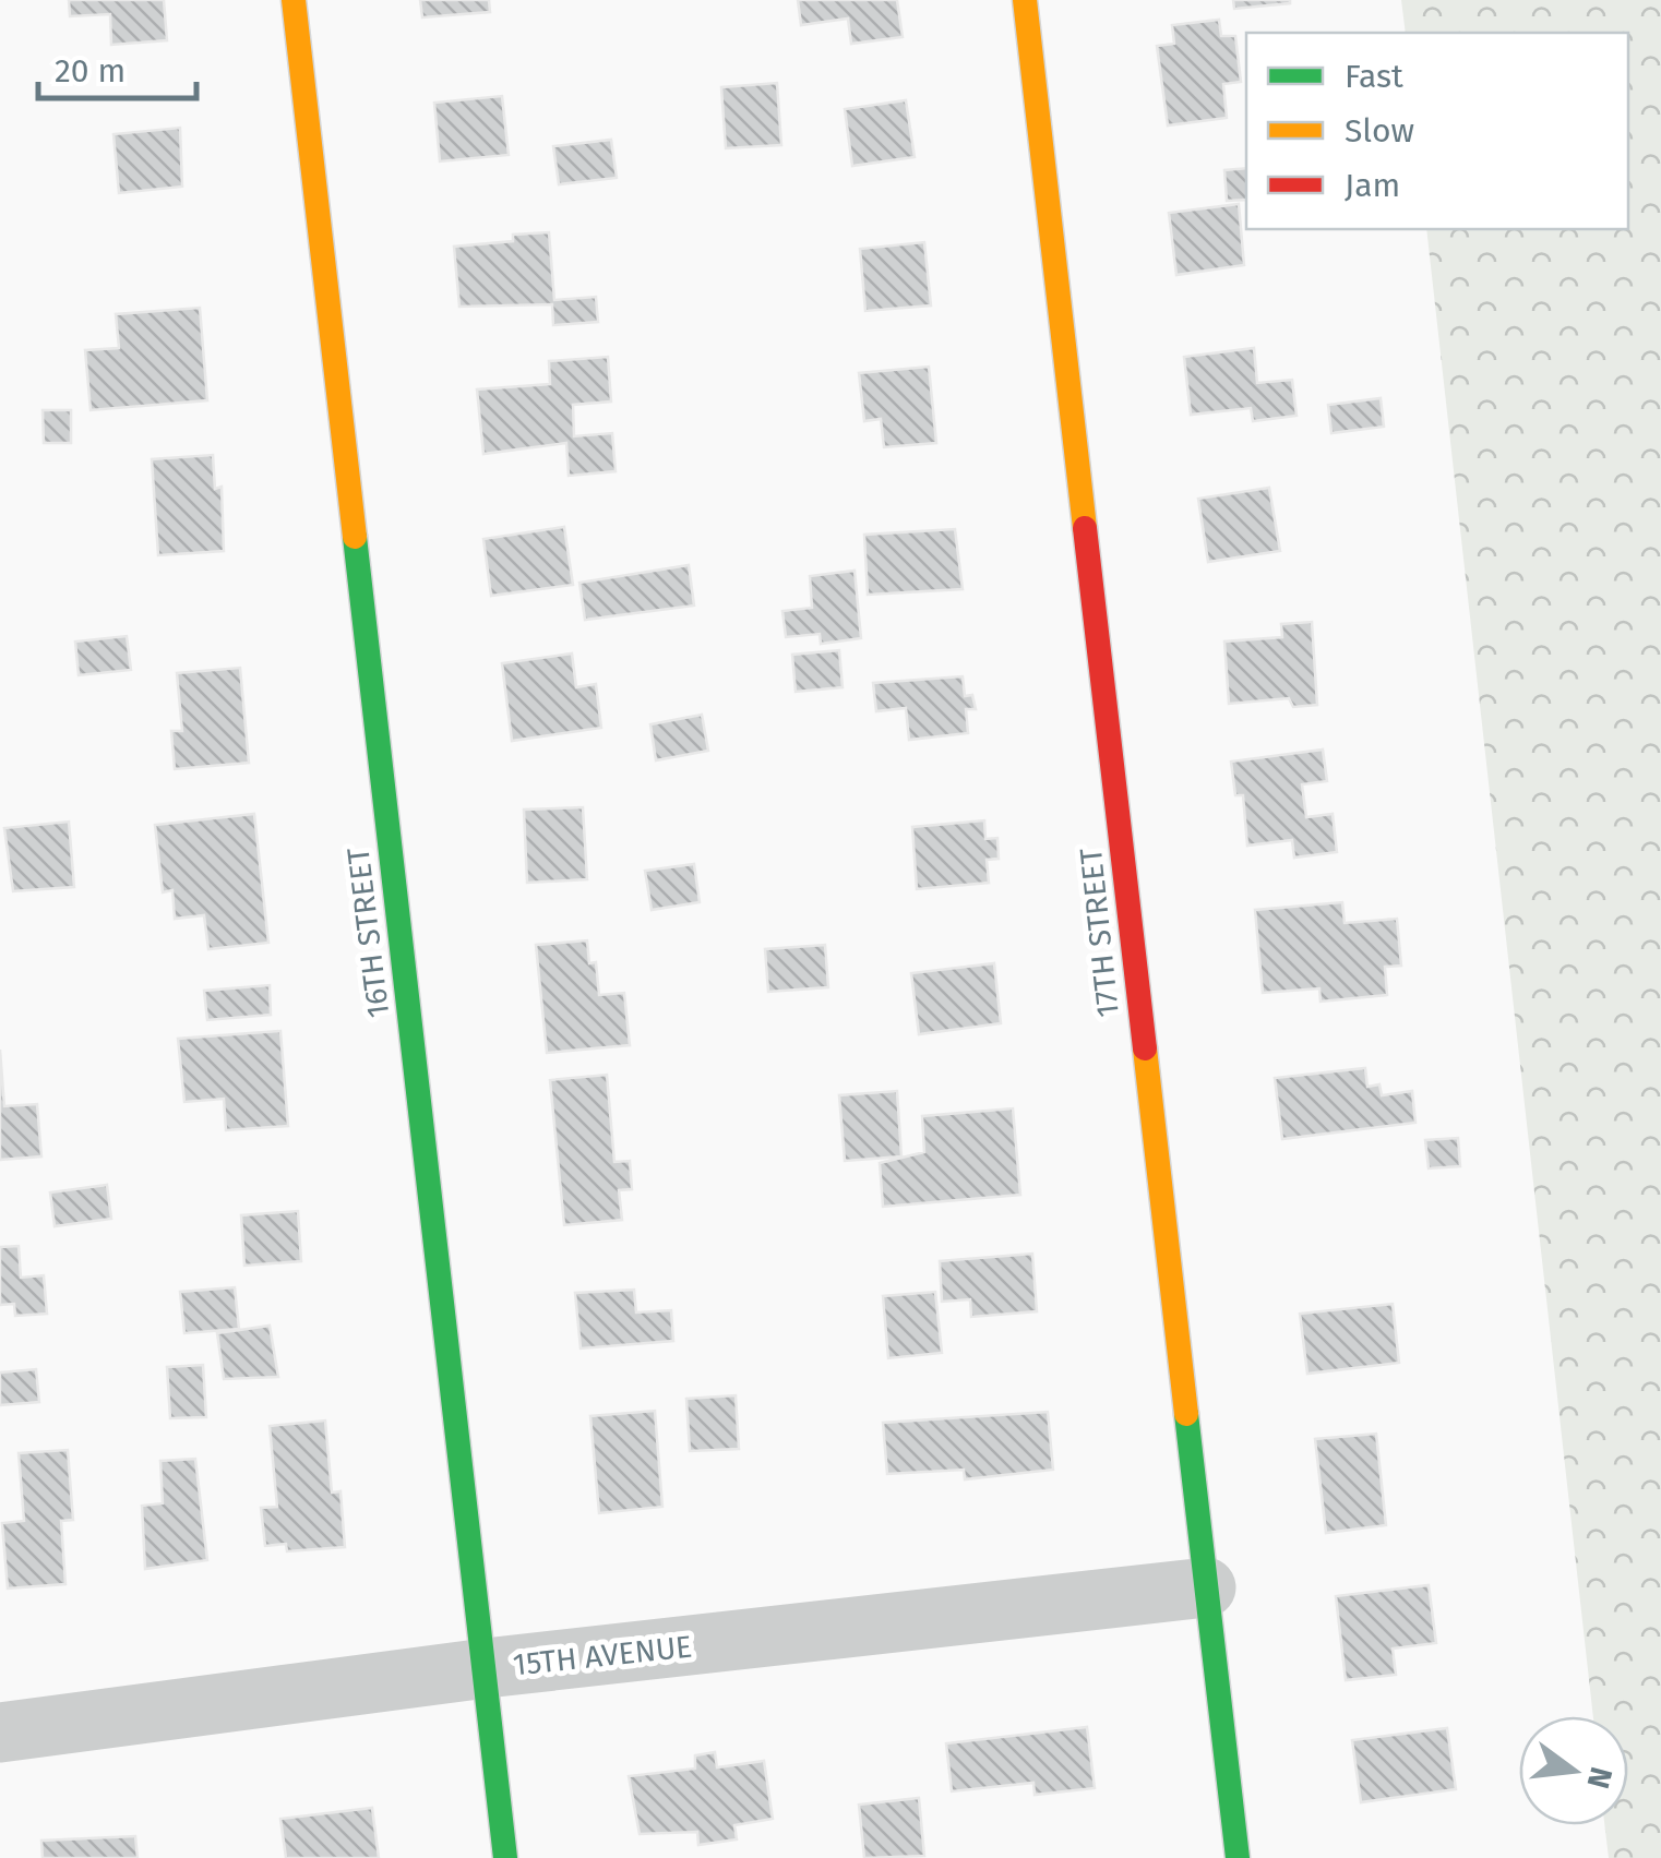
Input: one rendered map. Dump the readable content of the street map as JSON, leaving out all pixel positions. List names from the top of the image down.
{
  "streets": {
    "street": ["16TH STREET", "17TH STREET", "15TH AVENUE"]
  },
  "crossings": [
    ["16TH STREET", "15TH AVENUE"],
    ["17TH STREET", "15TH AVENUE"]
  ],
  "legend": ["Fast", "Slow", "Jam"],
  "scale_bar": "20 m",
  "north": "right"
}
